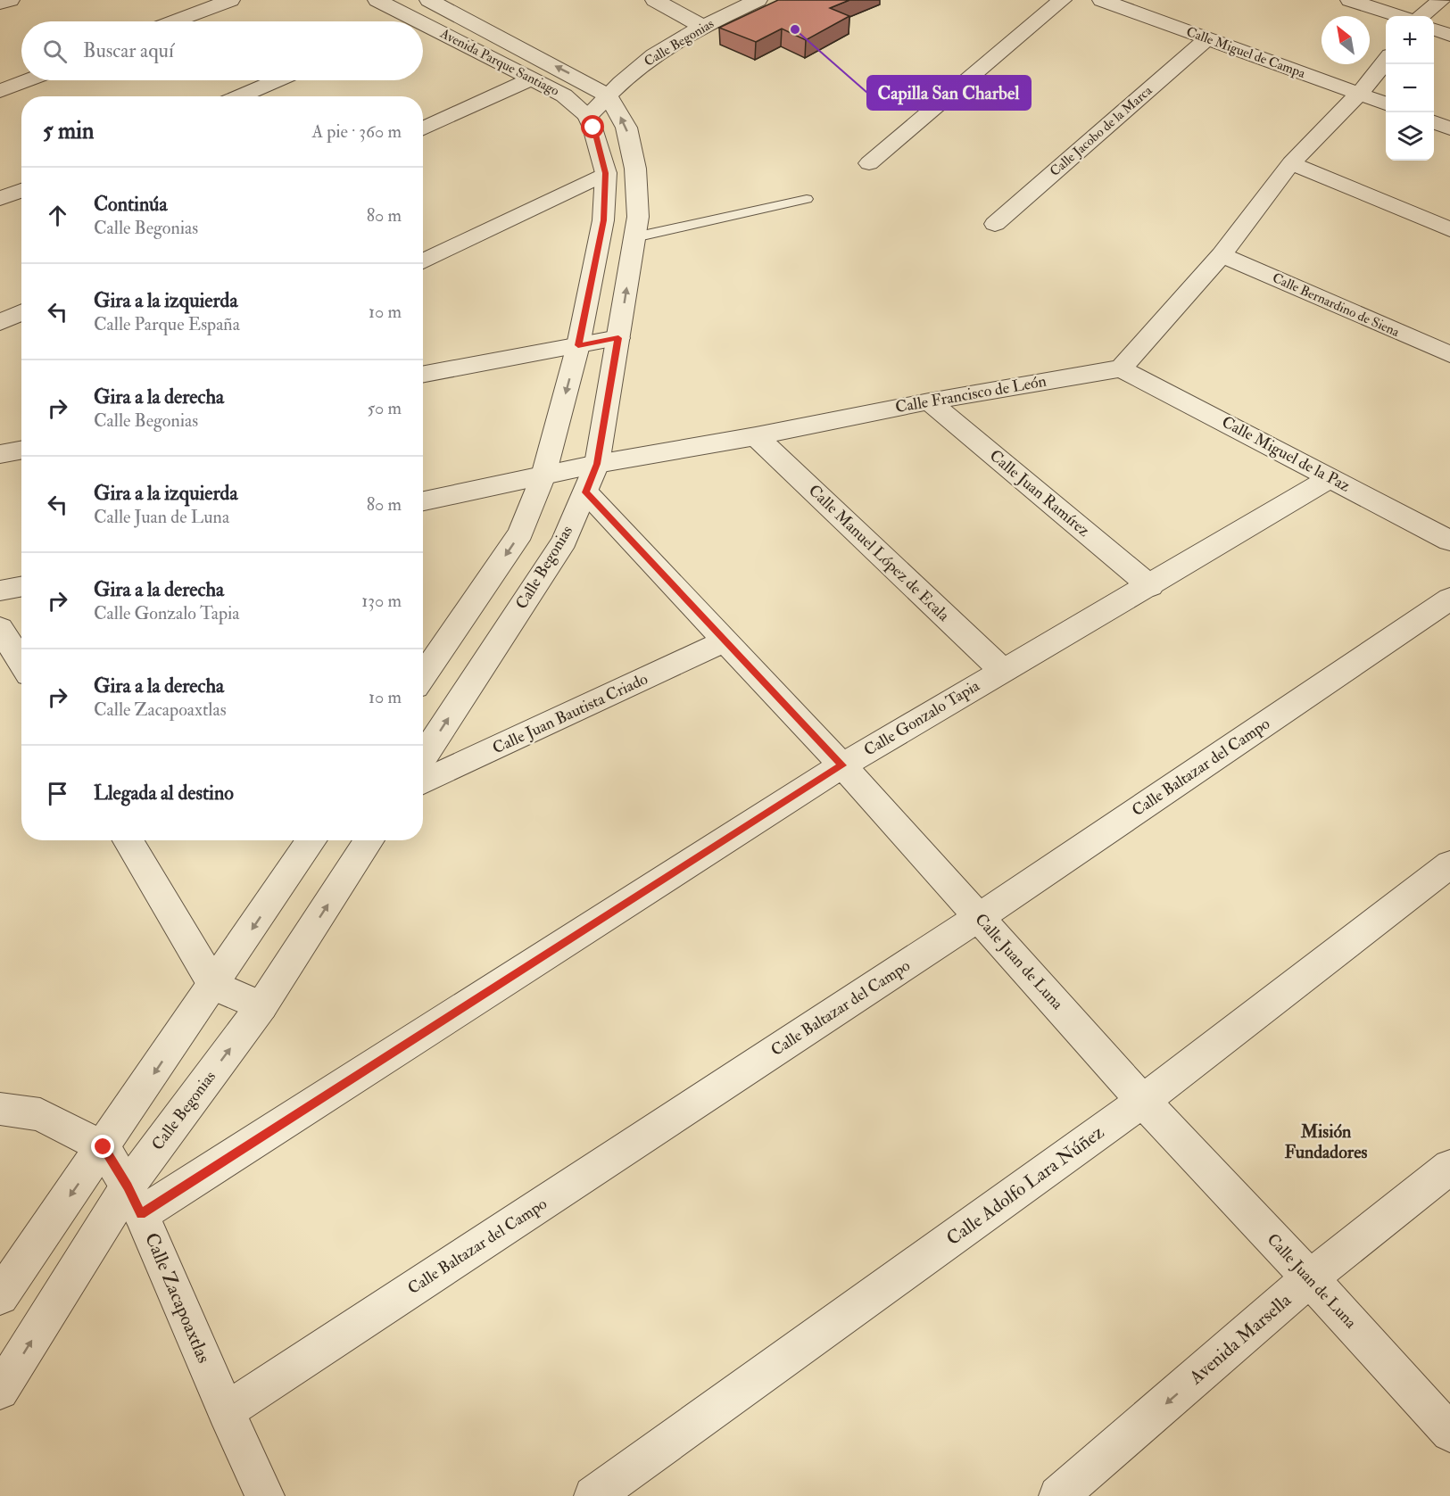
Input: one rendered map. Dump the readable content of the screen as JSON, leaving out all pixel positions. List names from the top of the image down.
{
  "streets": {
    "street": [
      "Calle Begonias",
      "Calle Miguel de Campa",
      "Avenida Parque Santiago",
      "Calle Jacobo de la Marca",
      "Calle Bernardino de Siena",
      "Calle Francisco de León",
      "Calle Miguel de la Paz",
      "Calle Juan Ramírez",
      "Calle Manuel López de Ecala",
      "Calle Juan Bautista Criado",
      "Calle Gonzalo Tapia",
      "Calle Baltazar del Campo",
      "Calle Juan de Luna",
      "Calle Adolfo Lara Núñez",
      "Calle Zacapoaxtlas",
      "Avenida Marsella"
    ]
  },
  "crossings": [
    ["Calle Begonias", "Avenida Parque Santiago"],
    ["Calle Begonias", "Calle Francisco de León"],
    ["Calle Begonias", "Calle Gonzalo Tapia"],
    ["Calle Begonias", "Calle Juan de Luna"],
    ["Calle Begonias", "Calle Zacapoaxtlas"],
    ["Calle Miguel de Campa", "Calle Jacobo de la Marca"],
    ["Calle Francisco de León", "Calle Miguel de la Paz"],
    ["Calle Francisco de León", "Calle Juan Ramírez"],
    ["Calle Francisco de León", "Calle Manuel López de Ecala"],
    ["Calle Francisco de León", "Calle Juan de Luna"],
    ["Calle Miguel de la Paz", "Calle Gonzalo Tapia"],
    ["Calle Juan Ramírez", "Calle Gonzalo Tapia"],
    ["Calle Manuel López de Ecala", "Calle Gonzalo Tapia"],
    ["Calle Juan Bautista Criado", "Calle Juan de Luna"],
    ["Calle Gonzalo Tapia", "Calle Juan de Luna"],
    ["Calle Gonzalo Tapia", "Calle Zacapoaxtlas"],
    ["Calle Baltazar del Campo", "Calle Juan de Luna"],
    ["Calle Baltazar del Campo", "Calle Zacapoaxtlas"],
    ["Calle Juan de Luna", "Calle Adolfo Lara Núñez"],
    ["Calle Juan de Luna", "Avenida Marsella"]
  ],
  "one_way": ["Avenida Marsella"],
  "districts": ["Misión Fundadores"],
  "places": ["Capilla San Charbel"],
  "north": "top left",
  "page": {
    "map_buttons": ["+", "−"],
    "search": "Buscar aquí",
    "heading": ["5 min", "A pie · 360 m"],
    "list": [
      ["Continúa", "Calle Begonias", "80 m"],
      ["Gira a la izquierda", "Calle Parque España", "10 m"],
      ["Gira a la derecha", "Calle Begonias", "50 m"],
      ["Gira a la izquierda", "Calle Juan de Luna", "80 m"],
      ["Gira a la derecha", "Calle Gonzalo Tapia", "130 m"],
      ["Gira a la derecha", "Calle Zacapoaxtlas", "10 m"],
      "Llegada al destino"
    ]
  }
}
